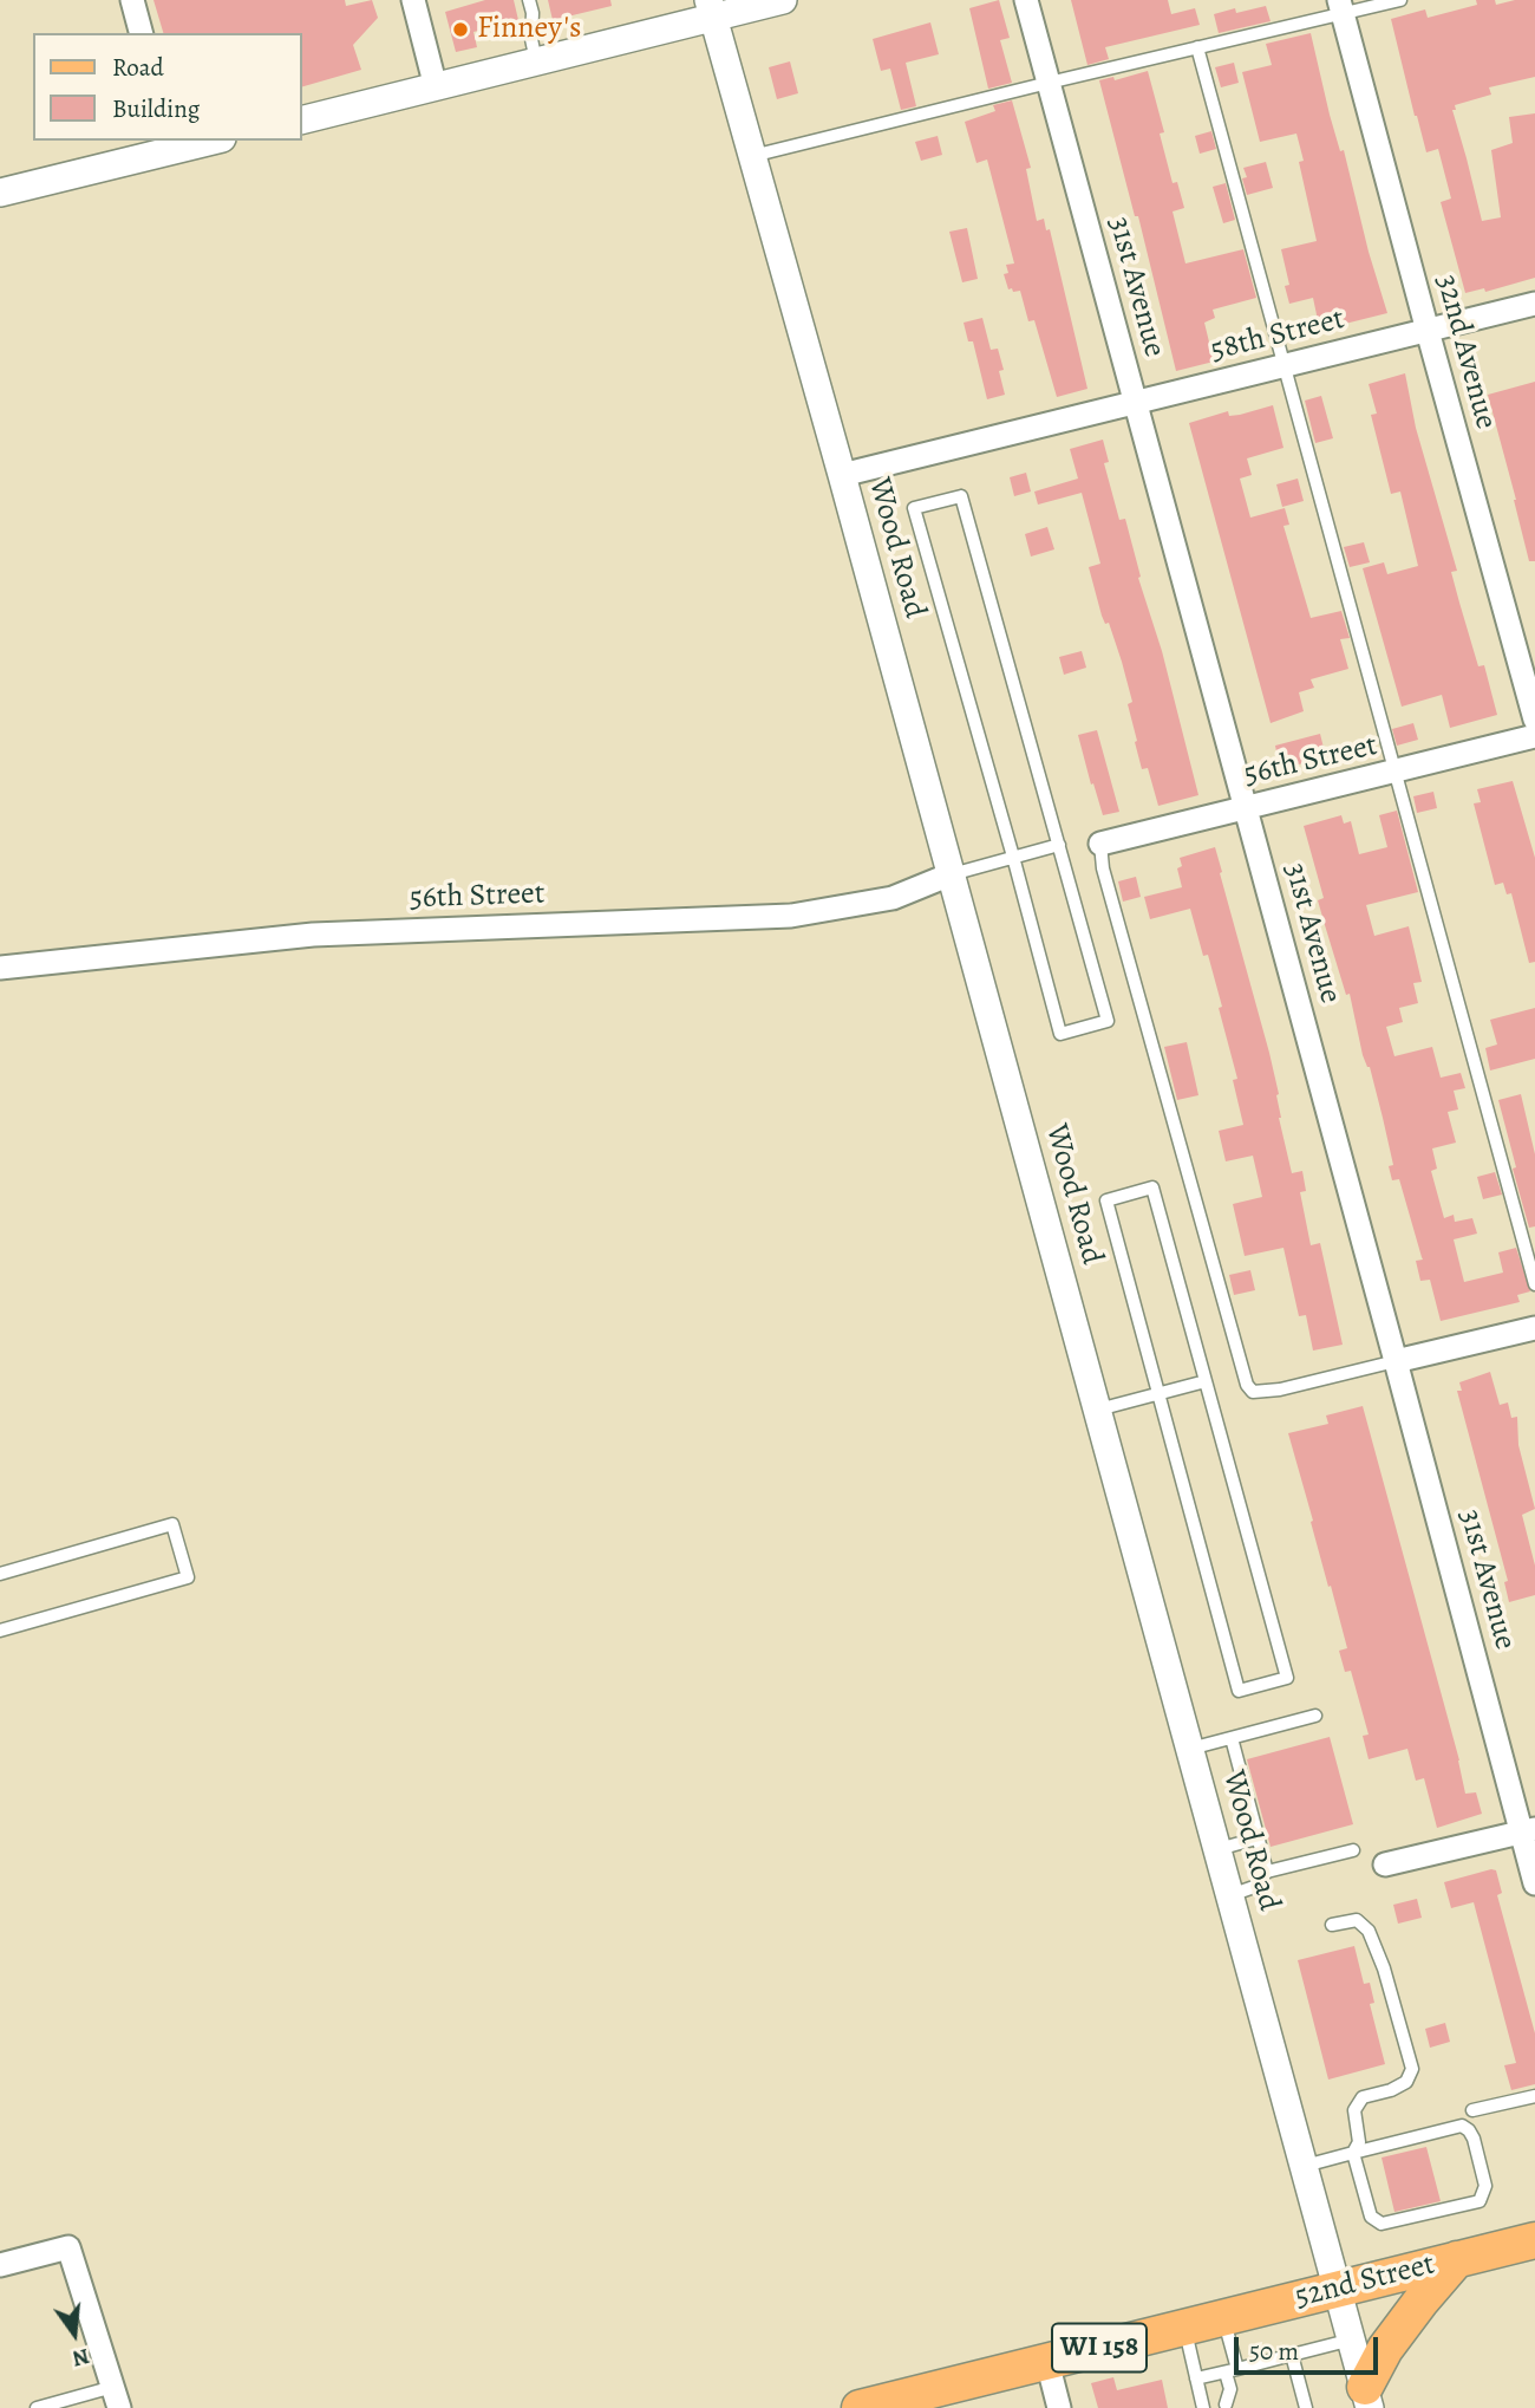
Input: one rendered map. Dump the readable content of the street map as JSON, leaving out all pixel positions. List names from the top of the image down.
{
  "streets": {
    "main road": ["52nd Street", "WI 158"],
    "street": [
      "31st Avenue",
      "58th Street",
      "32nd Avenue",
      "Wood Road",
      "56th Street"
    ]
  },
  "crossings": [
    ["31st Avenue", "58th Street"],
    ["31st Avenue", "56th Street"],
    ["58th Street", "32nd Avenue"],
    ["58th Street", "Wood Road"],
    ["Wood Road", "56th Street"],
    ["Wood Road", "52nd Street"]
  ],
  "places": ["Finney's"],
  "legend": ["Road", "Building"],
  "scale_bar": "50 m",
  "north": "bottom"
}
